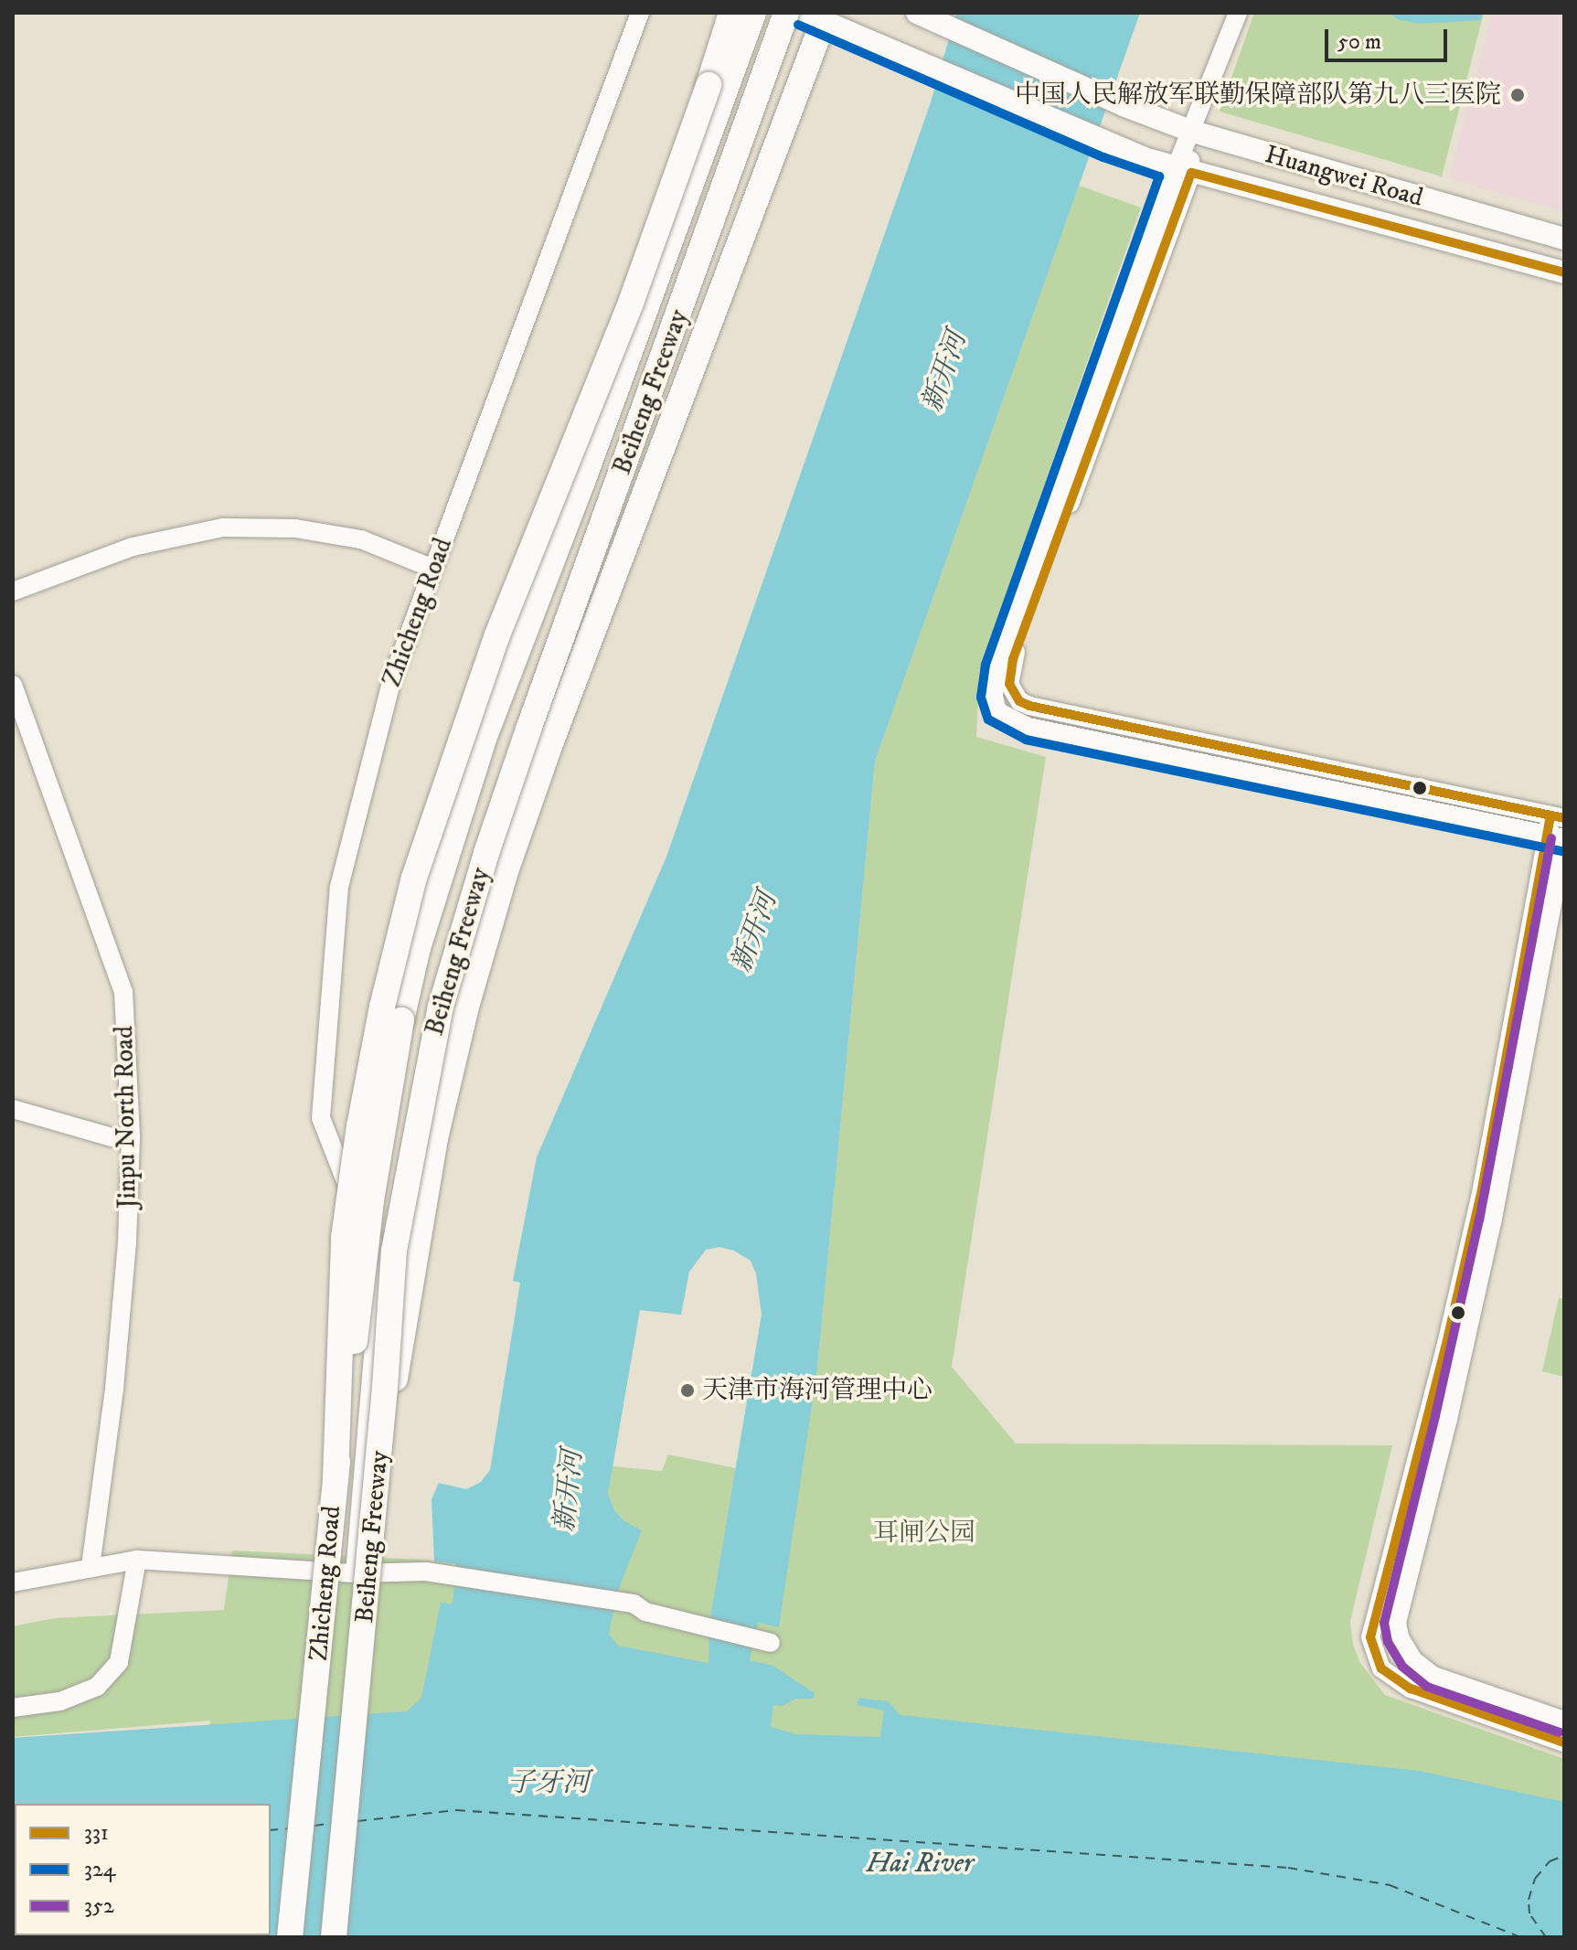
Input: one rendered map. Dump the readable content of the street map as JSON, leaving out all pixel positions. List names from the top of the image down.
{
  "streets": {
    "highway": ["Beiheng Freeway", "Zhicheng Road"],
    "main road": ["Huangwei Road"],
    "street": ["Jinpu North Road"]
  },
  "crossings": [
    ["Beiheng Freeway", "Zhicheng Road"]
  ],
  "water": ["新开河", "子牙河", "Hai River"],
  "parks": ["耳闸公园"],
  "places": ["中国人民解放军联勤保障部队第九八三医院", "天津市海河管理中心"],
  "lines": ["transit line 324", "transit line 331", "transit line 352"],
  "legend": ["331", "324", "352"],
  "scale_bar": "50 m"
}
